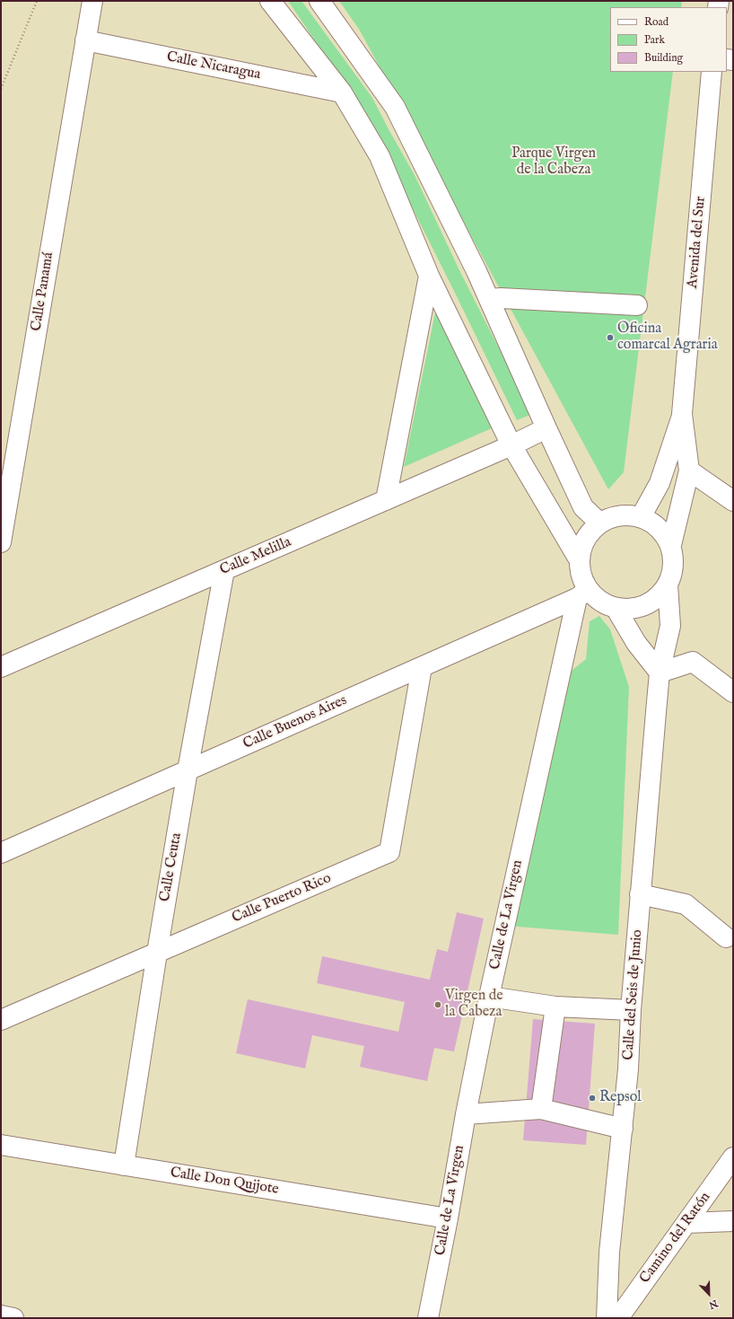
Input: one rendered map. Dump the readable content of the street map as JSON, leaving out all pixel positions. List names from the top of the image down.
{
  "streets": {
    "street": [
      "Calle Nicaragua",
      "Avenida del Sur",
      "Calle Panamá",
      "Calle Melilla",
      "Calle Buenos Aires",
      "Calle Ceuta",
      "Calle Puerto Rico",
      "Calle de La Virgen",
      "Calle del Seis de Junio",
      "Calle Don Quijote",
      "Camino del Ratón"
    ]
  },
  "crossings": [
    ["Calle Nicaragua", "Calle Panamá"],
    ["Avenida del Sur", "Calle Buenos Aires"],
    ["Avenida del Sur", "Calle de La Virgen"],
    ["Avenida del Sur", "Calle del Seis de Junio"],
    ["Calle Melilla", "Calle Ceuta"],
    ["Calle Buenos Aires", "Calle Ceuta"],
    ["Calle Buenos Aires", "Calle Puerto Rico"],
    ["Calle Buenos Aires", "Calle de La Virgen"],
    ["Calle Buenos Aires", "Calle del Seis de Junio"],
    ["Calle Ceuta", "Calle Puerto Rico"],
    ["Calle Ceuta", "Calle Don Quijote"],
    ["Calle de La Virgen", "Calle del Seis de Junio"],
    ["Calle de La Virgen", "Calle Don Quijote"]
  ],
  "parks": ["Parque Virgen de la Cabeza"],
  "places": ["Oficina comarcal Agraria", "Virgen de la Cabeza", "Repsol"],
  "legend": ["Road", "Park", "Building"],
  "north": "bottom right"
}
